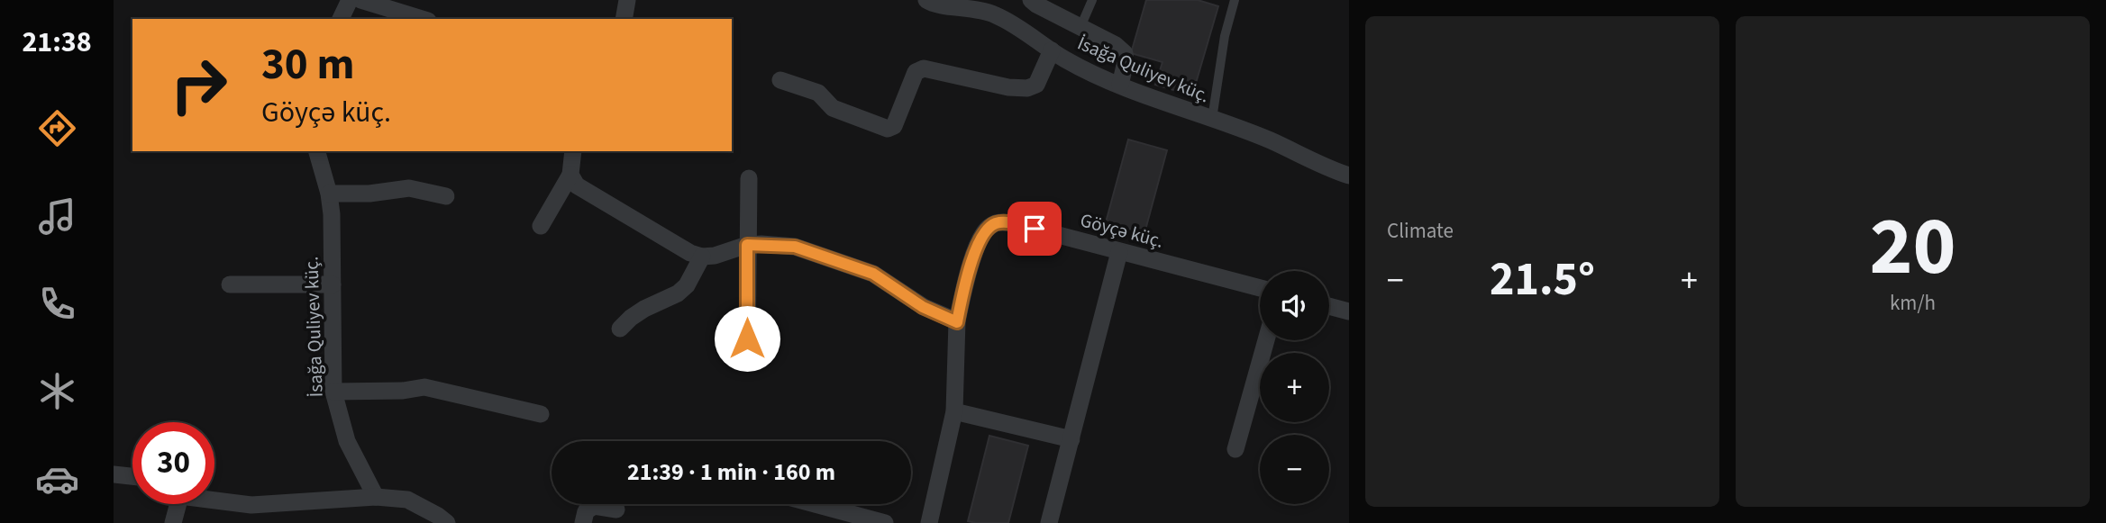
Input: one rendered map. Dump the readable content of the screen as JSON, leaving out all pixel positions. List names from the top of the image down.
{
  "streets": {
    "street": ["İsağa Quliyev küç.", "Göyçə küç."]
  },
  "page": {
    "tabs": "21:38",
    "tile": [
      "Climate",
      ["20", "km/h"]
    ],
    "turn": ["30 m", "Göyçə küç."],
    "heat": ["−", "21.5°", "+"],
    "map_buttons": ["+", "−"],
    "limit": "30",
    "trip": "21:39 · 1 min · 160 m"
  }
}
